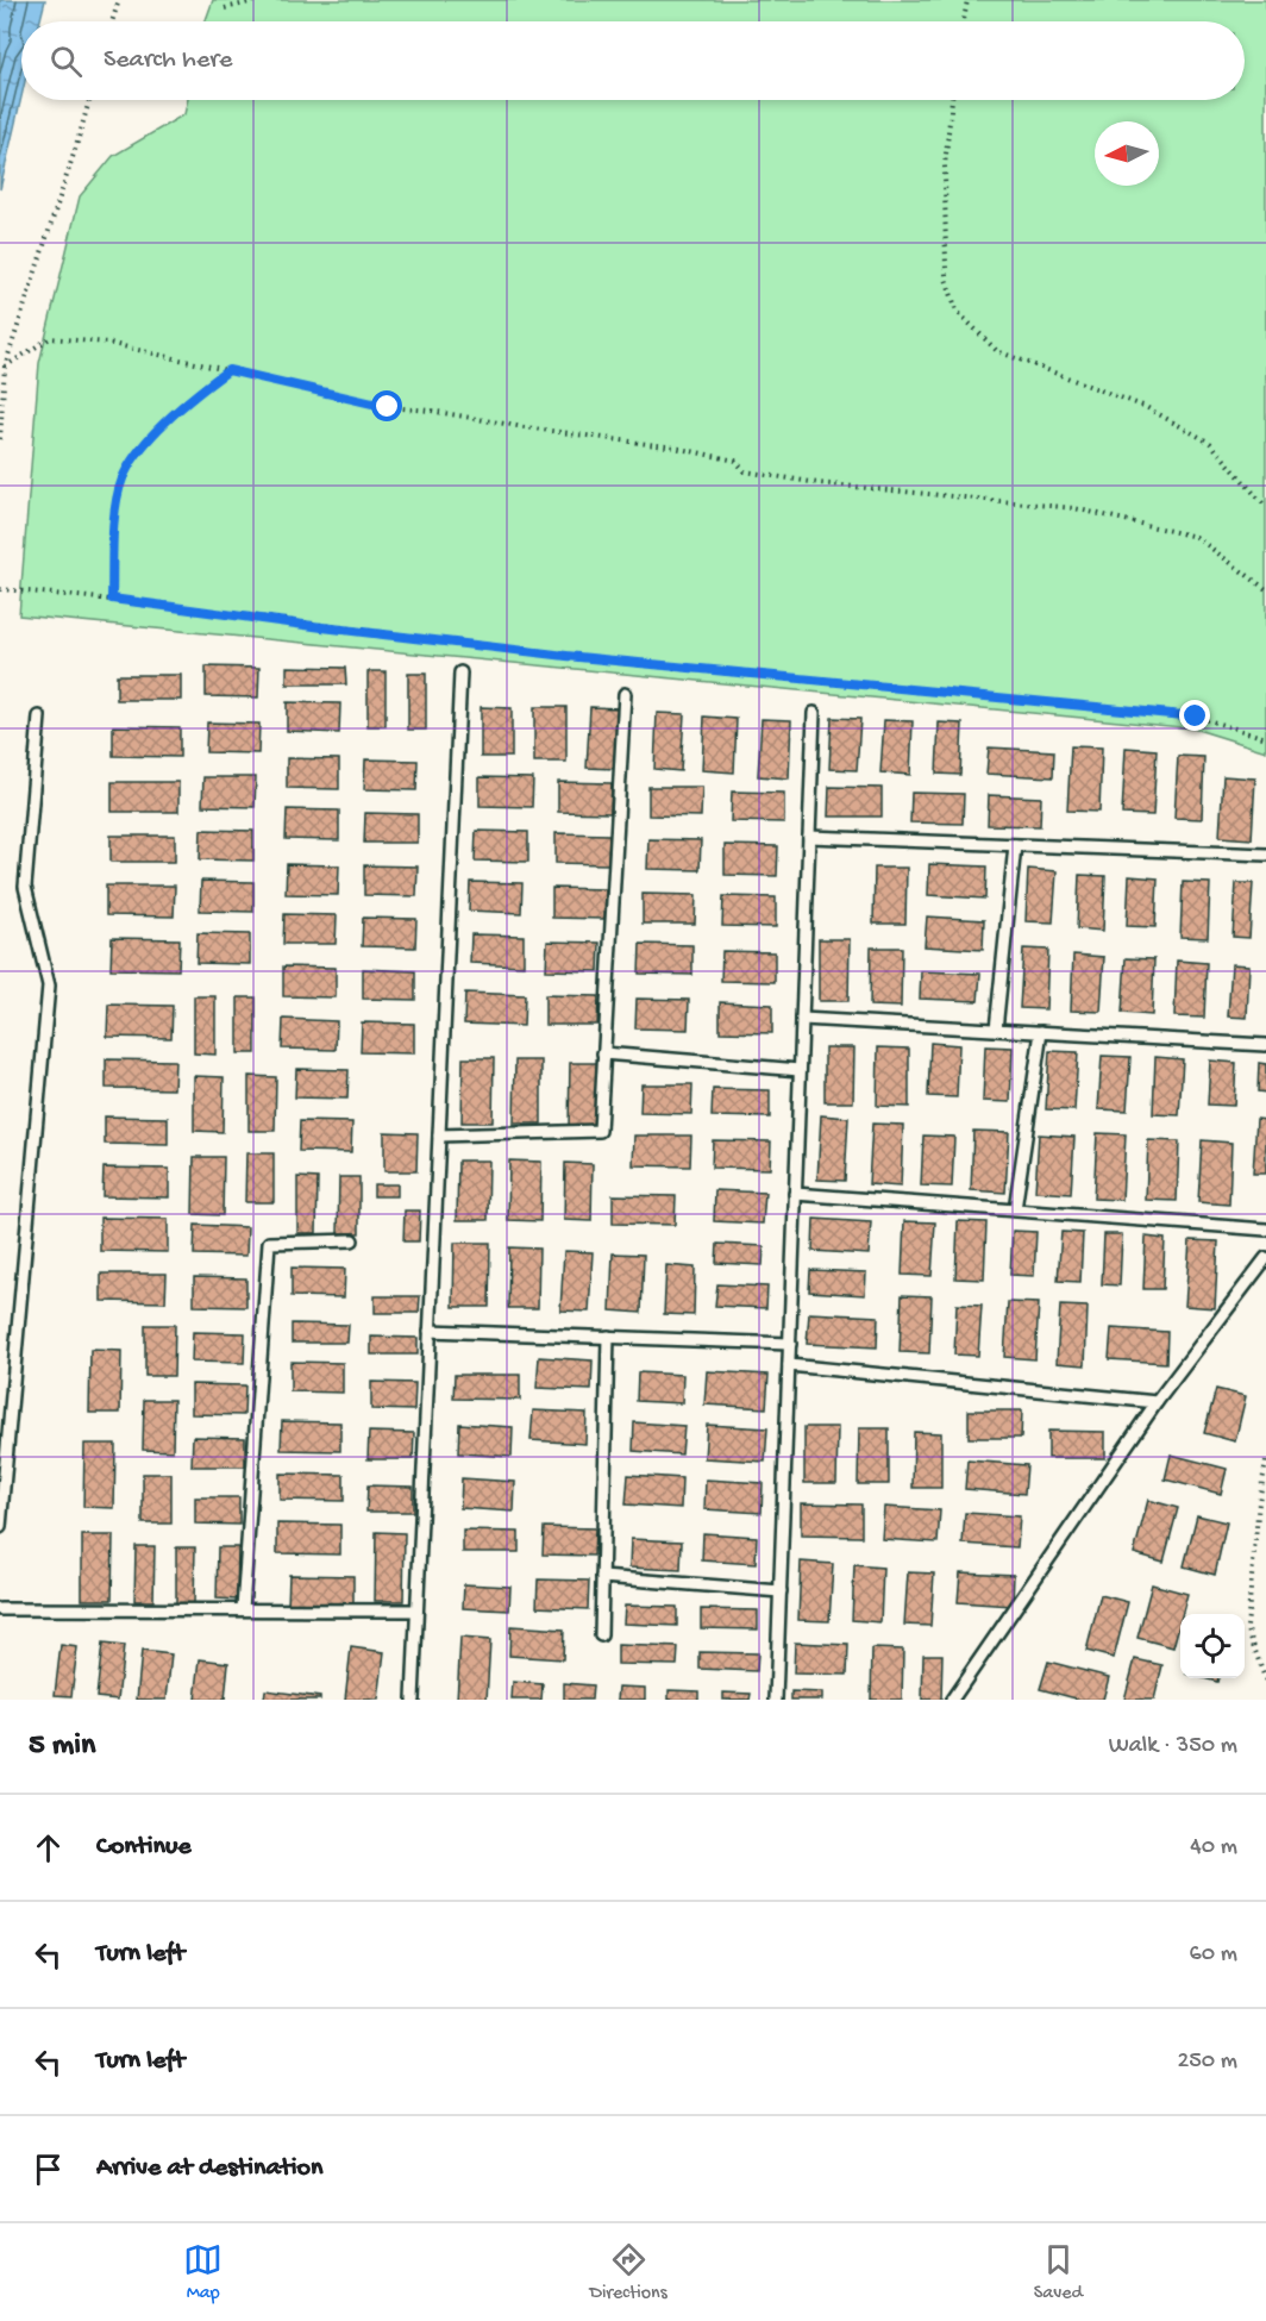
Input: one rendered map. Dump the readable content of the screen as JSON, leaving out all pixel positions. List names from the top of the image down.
{
  "north": "left",
  "page": {
    "search": "Search here",
    "heading": ["5 min", "Walk · 350 m"],
    "list": [
      ["Continue", "40 m"],
      ["Turn left", "60 m"],
      ["Turn left", "250 m"],
      "Arrive at destination"
    ],
    "nav": ["Map", "Directions", "Saved"]
  }
}
